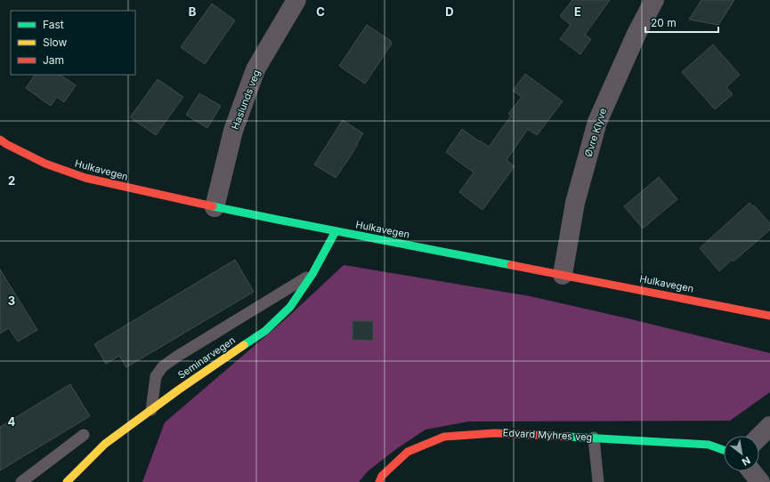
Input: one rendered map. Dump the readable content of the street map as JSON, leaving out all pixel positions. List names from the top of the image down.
{
  "streets": {
    "main road": ["Hulkavegen", "Seminarvegen", "Edvard Myhres veg"],
    "street": ["Haslunds veg", "Øvre Klyve"]
  },
  "crossings": [
    ["Haslunds veg", "Hulkavegen"],
    ["Øvre Klyve", "Hulkavegen"],
    ["Hulkavegen", "Seminarvegen"]
  ],
  "legend": ["Fast", "Slow", "Jam"],
  "scale_bar": "20 m",
  "north": "bottom right",
  "grid": {
    "columns": [
      "B",
      "C",
      "D",
      "E"
    ],
    "rows": ["2", "3", "4"]
  }
}
